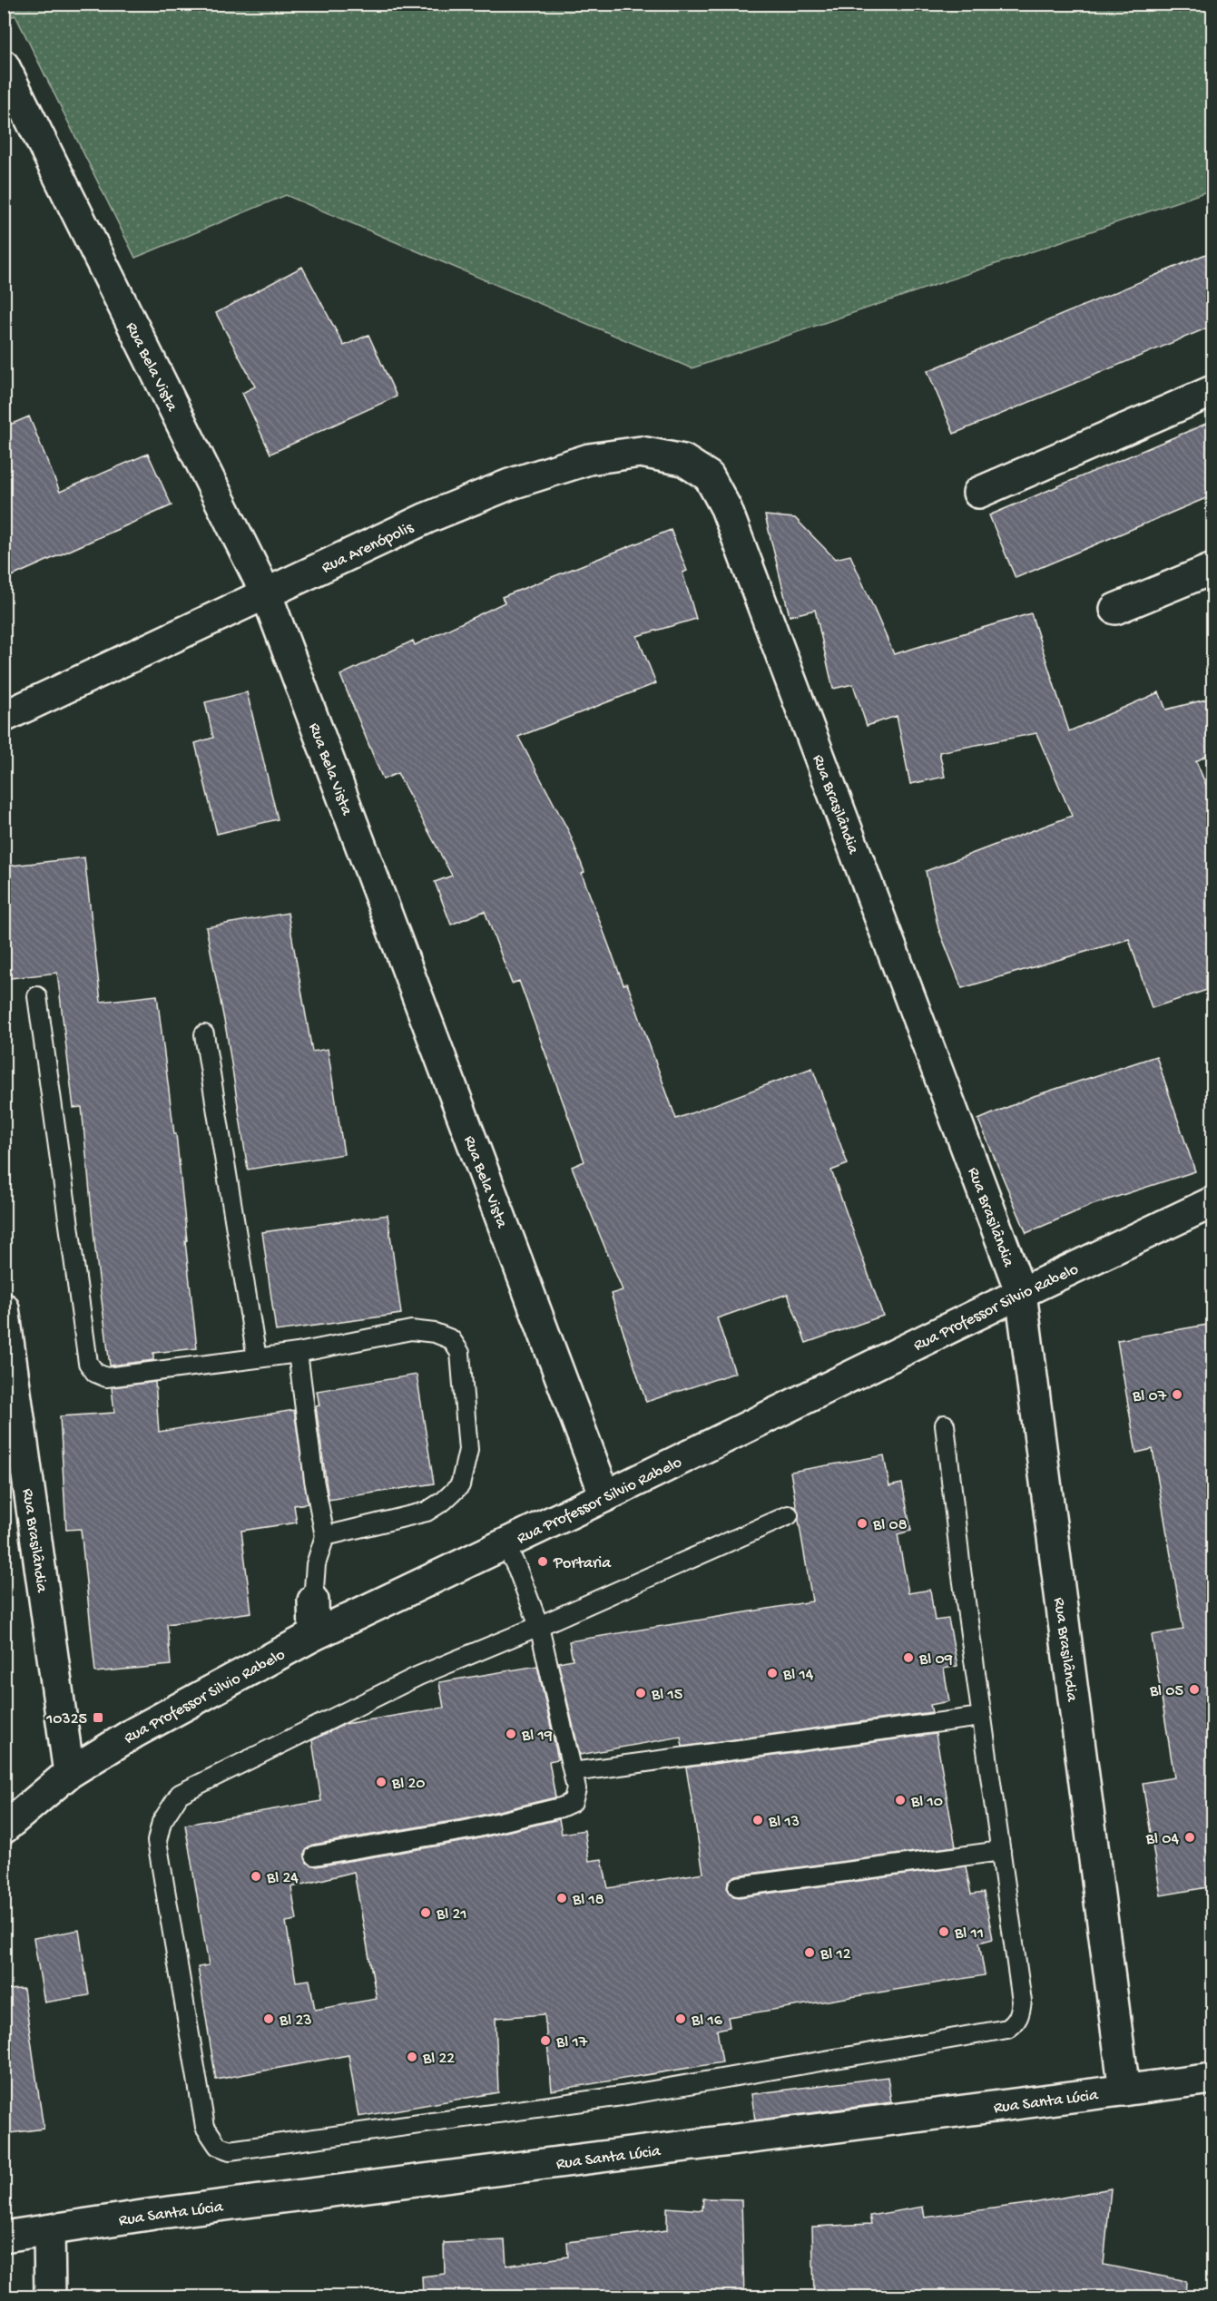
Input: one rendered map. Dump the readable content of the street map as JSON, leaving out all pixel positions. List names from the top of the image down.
{
  "streets": {
    "street": [
      "Rua Bela Vista",
      "Rua Arenópolis",
      "Rua Brasilândia",
      "Rua Professor Silvio Rabelo",
      "Rua Santa Lúcia"
    ]
  },
  "crossings": [
    ["Rua Bela Vista", "Rua Arenópolis"],
    ["Rua Bela Vista", "Rua Professor Silvio Rabelo"],
    ["Rua Arenópolis", "Rua Brasilândia"],
    ["Rua Brasilândia", "Rua Professor Silvio Rabelo"],
    ["Rua Brasilândia", "Rua Santa Lúcia"]
  ],
  "places": {
    "other": [
      "Bl 07",
      "Bl 08",
      "Portaria",
      "Bl 09",
      "Bl 14",
      "Bl 05",
      "Bl 15",
      "Bl 19",
      "Bl 20",
      "Bl 10",
      "Bl 13",
      "Bl 04",
      "Bl 24",
      "Bl 18",
      "Bl 21",
      "Bl 11",
      "Bl 12",
      "Bl 23",
      "Bl 16",
      "Bl 17",
      "Bl 22"
    ],
    "transit": ["10325"]
  }
}
